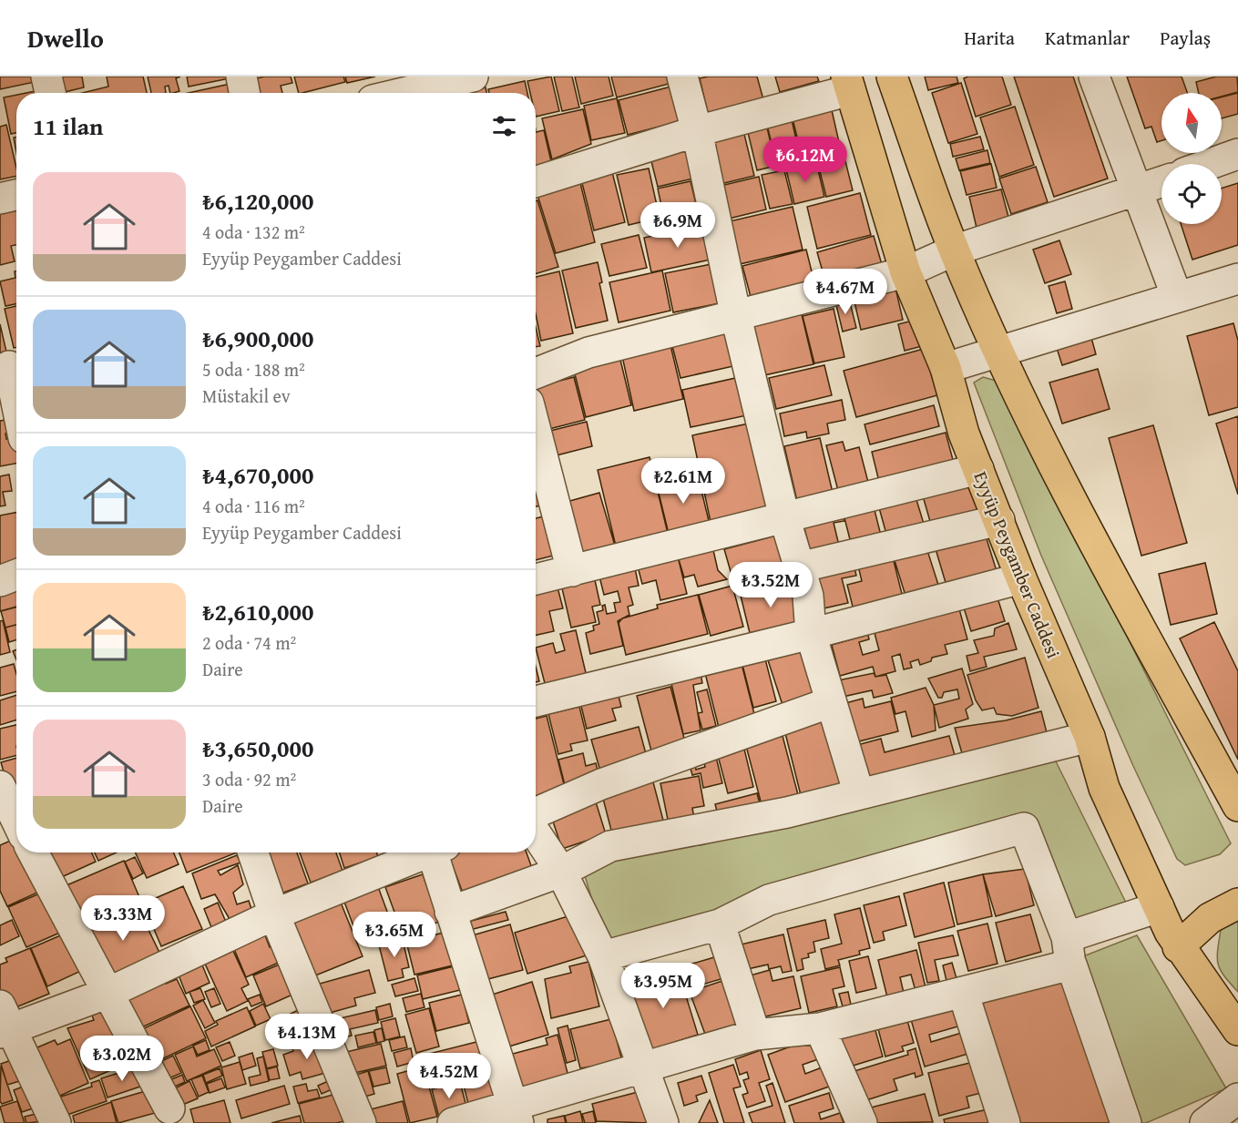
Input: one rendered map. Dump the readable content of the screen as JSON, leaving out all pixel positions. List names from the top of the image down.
{
  "streets": {
    "main road": ["Eyyüp Peygamber Caddesi"]
  },
  "north": "top",
  "page": {
    "header": "Dwello",
    "nav": ["Harita", "Katmanlar", "Paylaş"],
    "heading": "11 ilan",
    "price": [
      "₺6.12M",
      "₺6.9M",
      "₺4.67M",
      "₺2.61M",
      "₺3.52M",
      "₺3.33M",
      "₺3.65M",
      "₺3.95M",
      "₺4.13M",
      "₺3.02M",
      "₺4.52M"
    ],
    "list": [
      {
        "name": "₺6,120,000",
        "note": "4 oda · 132 m² · Eyyüp Peygamber Caddesi"
      },
      {
        "name": "₺6,900,000",
        "note": "5 oda · 188 m² · Müstakil ev"
      },
      {
        "name": "₺4,670,000",
        "note": "4 oda · 116 m² · Eyyüp Peygamber Caddesi"
      },
      {
        "name": "₺2,610,000",
        "note": "2 oda · 74 m² · Daire"
      },
      {
        "name": "₺3,650,000",
        "note": "3 oda · 92 m² · Daire"
      }
    ]
  }
}
